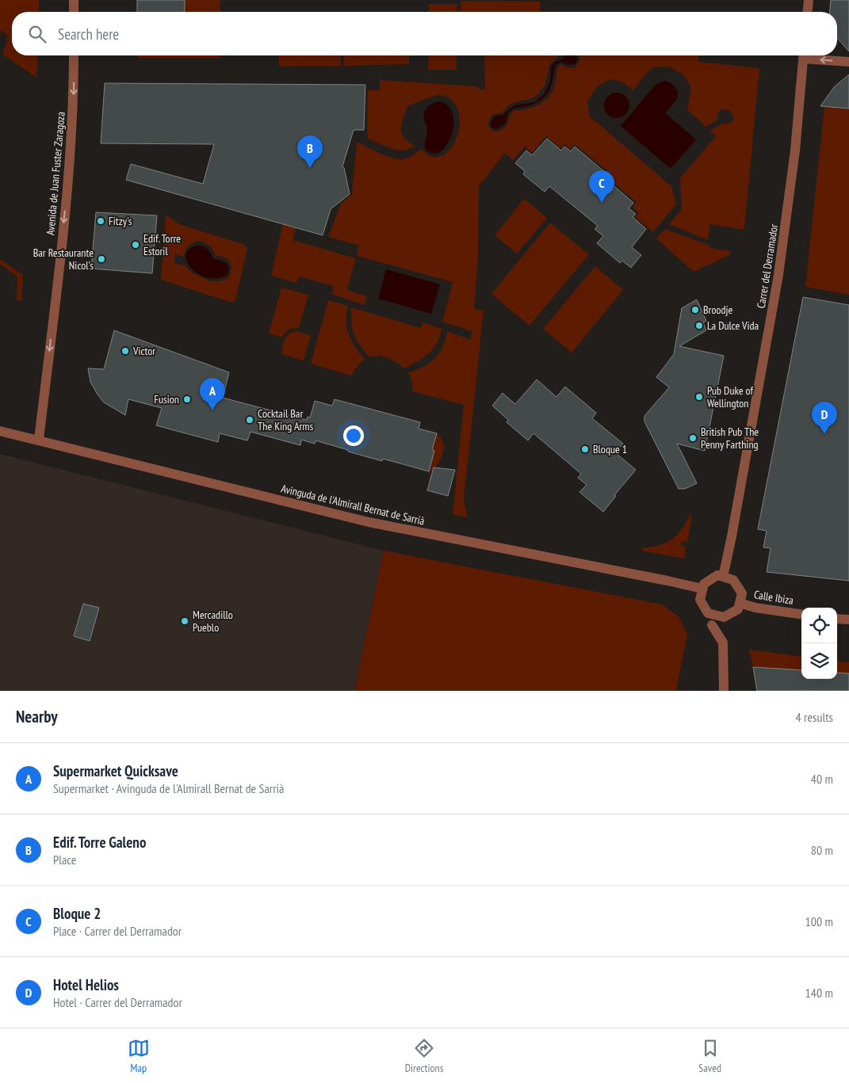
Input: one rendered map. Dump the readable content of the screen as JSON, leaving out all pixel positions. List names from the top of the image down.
{
  "streets": {
    "street": [
      "Avenida de Juan Fuster Zaragoza",
      "Carrer del Derramador",
      "Avinguda de l'Almirall Bernat de Sarrià",
      "Calle Ibiza"
    ]
  },
  "crossings": [
    ["Avenida de Juan Fuster Zaragoza", "Avinguda de l'Almirall Bernat de Sarrià"],
    ["Carrer del Derramador", "Avinguda de l'Almirall Bernat de Sarrià"],
    ["Carrer del Derramador", "Calle Ibiza"],
    ["Avinguda de l'Almirall Bernat de Sarrià", "Calle Ibiza"]
  ],
  "one_way": ["Avenida de Juan Fuster Zaragoza"],
  "places": [
    "Fitzy's",
    "Edif. Torre Estoril",
    "Bar Restaurante Nicol's",
    "Broodje",
    "La Dulce Vida",
    "Victor",
    "Pub Duke of Wellington",
    "Fusion",
    "Cocktail Bar The King Arms",
    "British Pub The Penny Farthing",
    "Bloque 1",
    "Mercadillo Pueblo"
  ],
  "page": {
    "search": "Search here",
    "pins": [
      "B",
      "C",
      "A",
      "D"
    ],
    "heading": ["Nearby", "4 results"],
    "list": [
      {
        "mark": "A",
        "name": "Supermarket Quicksave",
        "note": "Supermarket · Avinguda de l'Almirall Bernat de Sarrià",
        "value": "40 m"
      },
      {
        "mark": "B",
        "name": "Edif. Torre Galeno",
        "note": "Place",
        "value": "80 m"
      },
      {
        "mark": "C",
        "name": "Bloque 2",
        "note": "Place · Carrer del Derramador",
        "value": "100 m"
      },
      {
        "mark": "D",
        "name": "Hotel Helios",
        "note": "Hotel · Carrer del Derramador",
        "value": "140 m"
      }
    ],
    "nav": ["Map", "Directions", "Saved"]
  }
}
